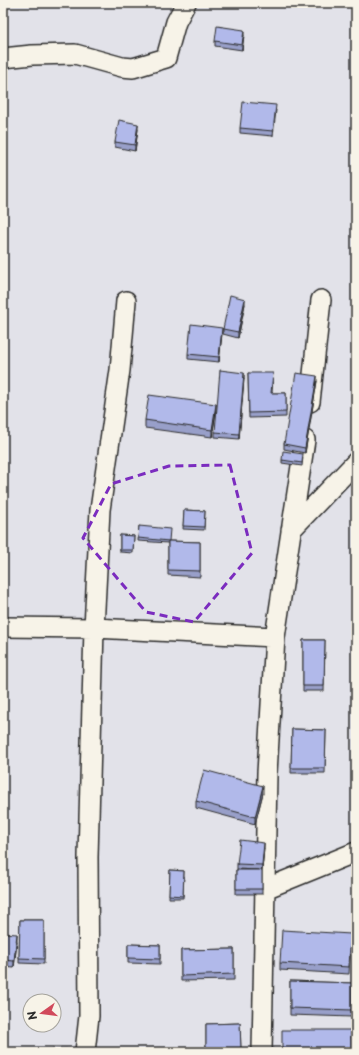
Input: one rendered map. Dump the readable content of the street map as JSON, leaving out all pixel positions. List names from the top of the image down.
{
  "north": "left"
}
